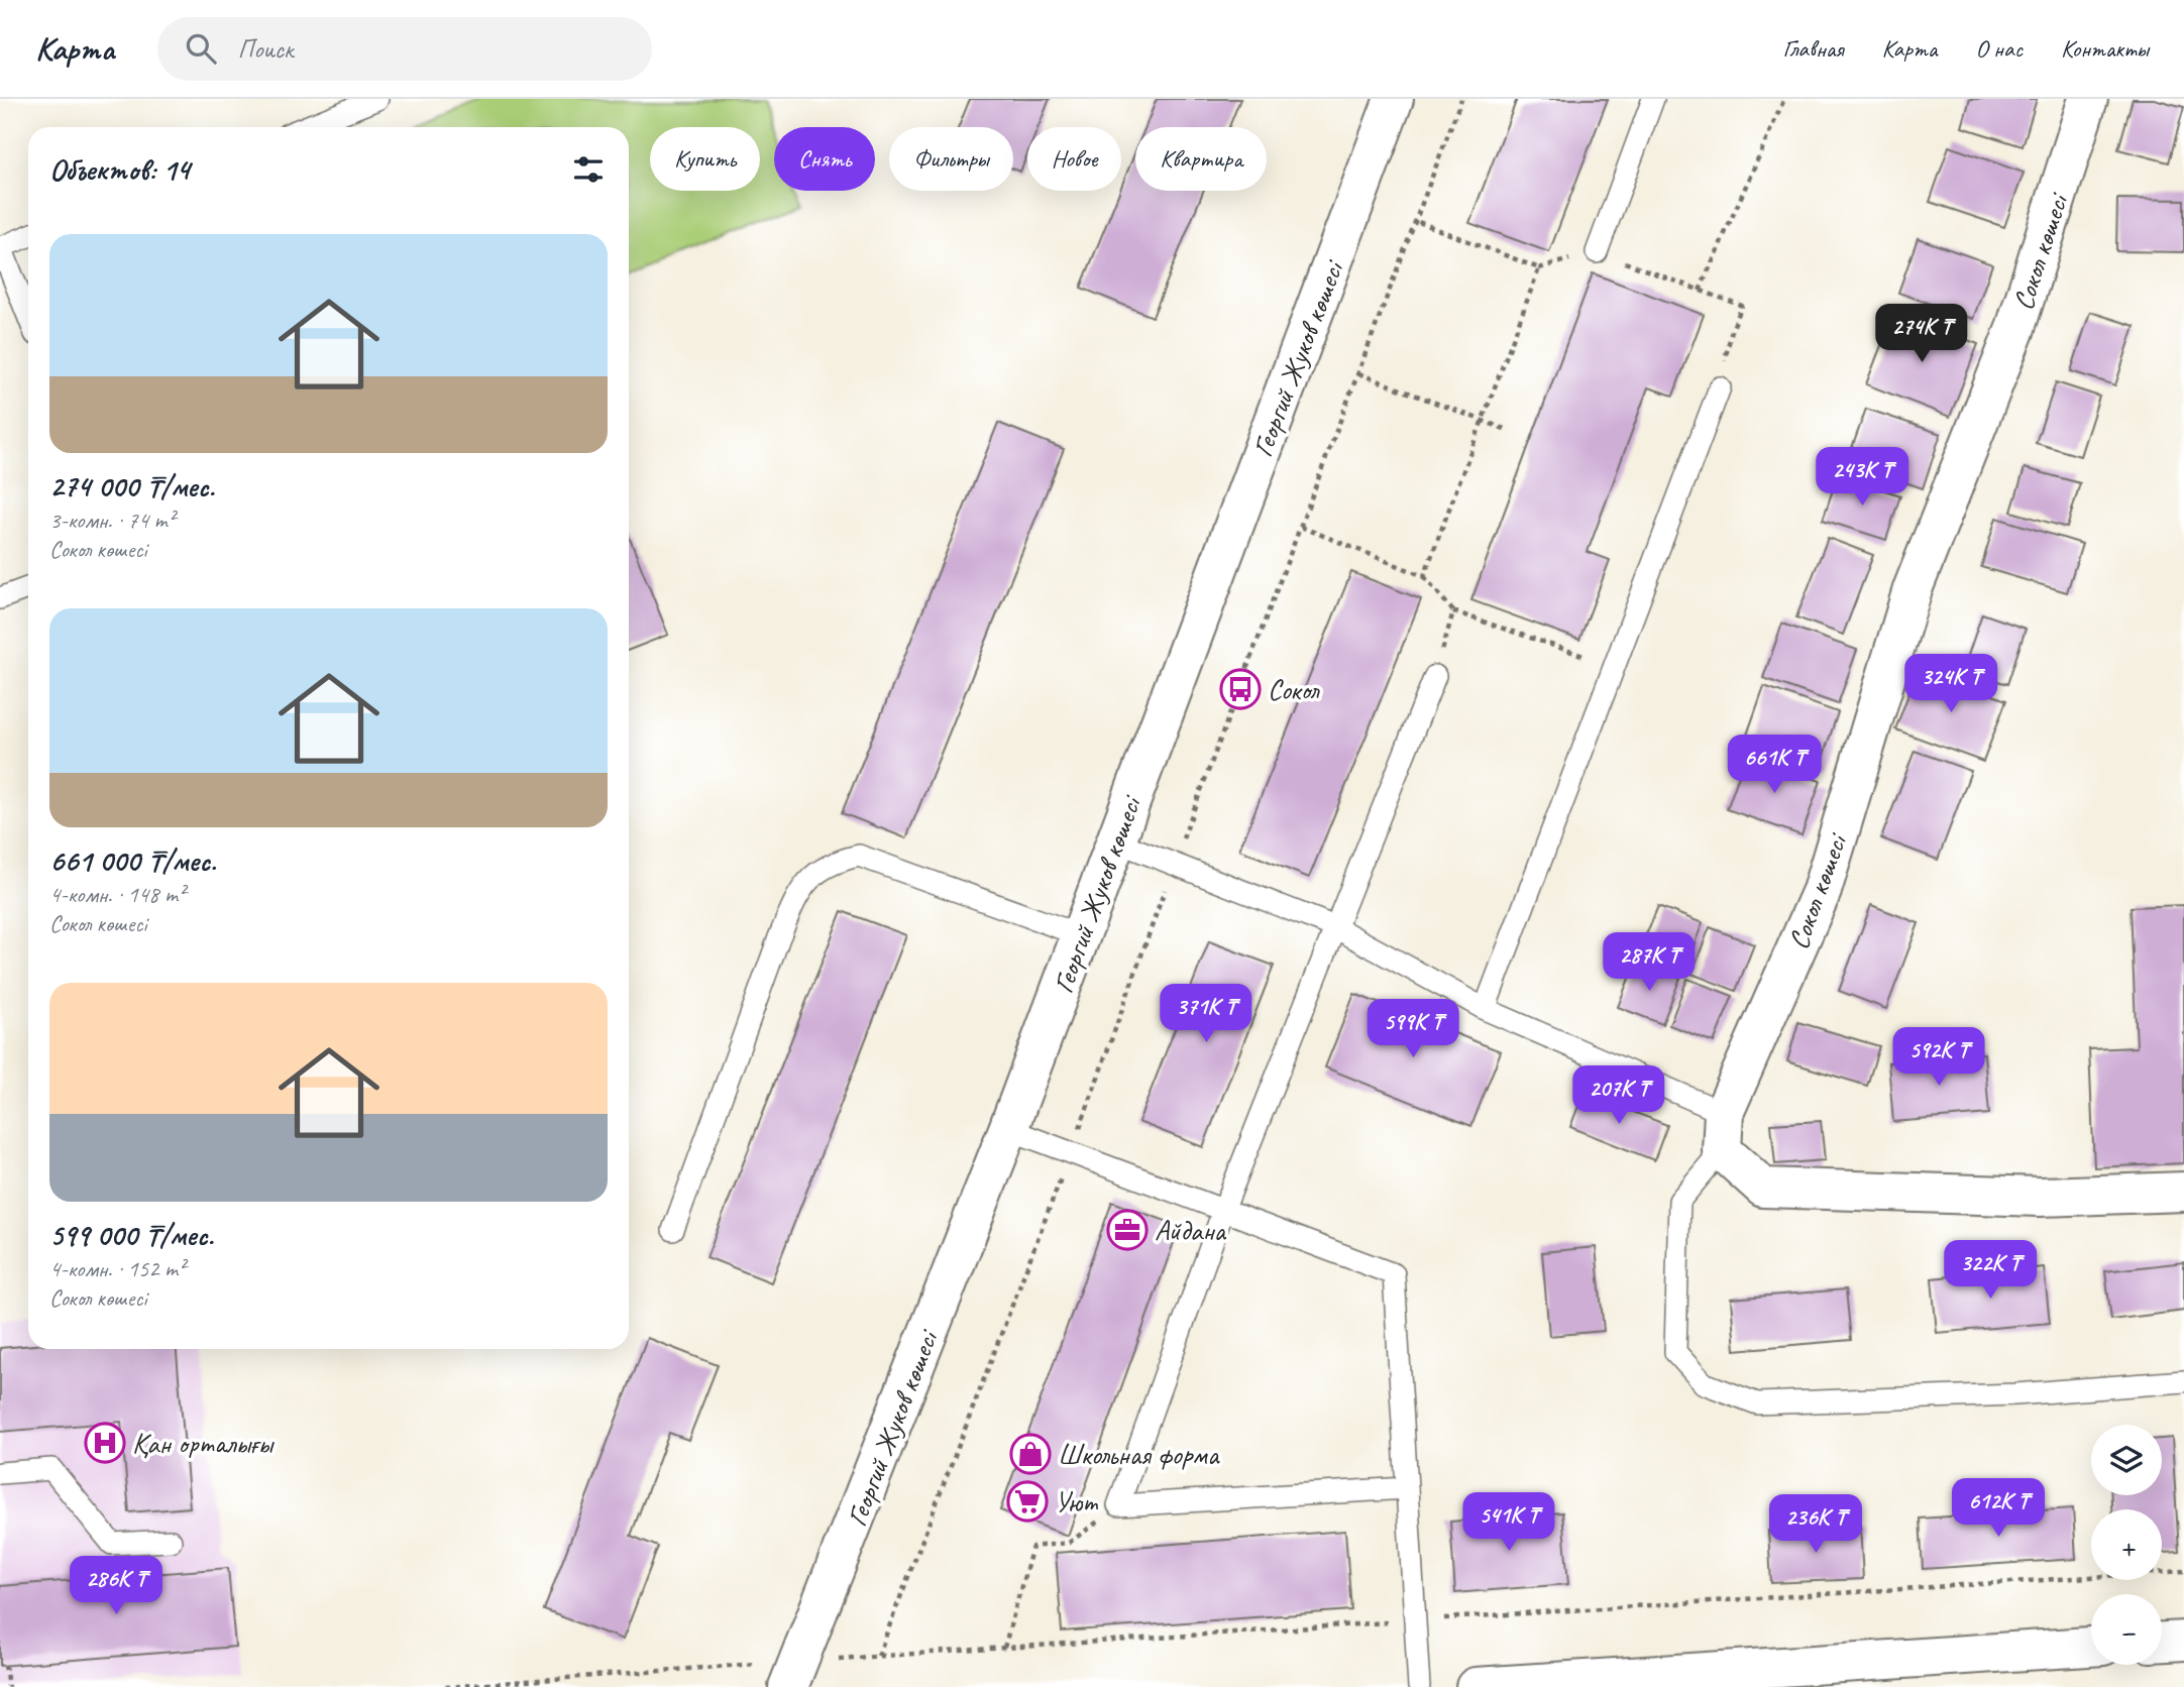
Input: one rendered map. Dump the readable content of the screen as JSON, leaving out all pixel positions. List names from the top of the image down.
{
  "streets": {
    "street": ["Сокол көшесі", "Георгий Жуков көшесі"]
  },
  "places": {
    "bus stop": ["Сокол"],
    "office": ["Айдана"],
    "hospital": ["Қан орталығы"],
    "shop": ["Школьная форма"],
    "supermarket": ["Уют"]
  },
  "page": {
    "header": "Карта",
    "search": "Поиск",
    "nav": [
      "Главная",
      "Карта",
      "О нас",
      "Контакты"
    ],
    "chip": [
      "Купить",
      "Снять",
      "Фильтры",
      "Новое",
      "Квартира"
    ],
    "heading": "Объектов: 14",
    "list": [
      {
        "name": "274 000 ₸/мес.",
        "note": "3-комн. · 74 m² · Сокол көшесі"
      },
      {
        "name": "661 000 ₸/мес.",
        "note": "4-комн. · 148 m² · Сокол көшесі"
      },
      {
        "name": "599 000 ₸/мес.",
        "note": "4-комн. · 152 m² · Сокол көшесі"
      }
    ],
    "price": [
      "274K ₸",
      "243K ₸",
      "324K ₸",
      "661K ₸",
      "287K ₸",
      "371K ₸",
      "599K ₸",
      "592K ₸",
      "207K ₸",
      "322K ₸",
      "612K ₸",
      "541K ₸",
      "236K ₸",
      "286K ₸"
    ],
    "map_buttons": ["+", "−"]
  }
}
